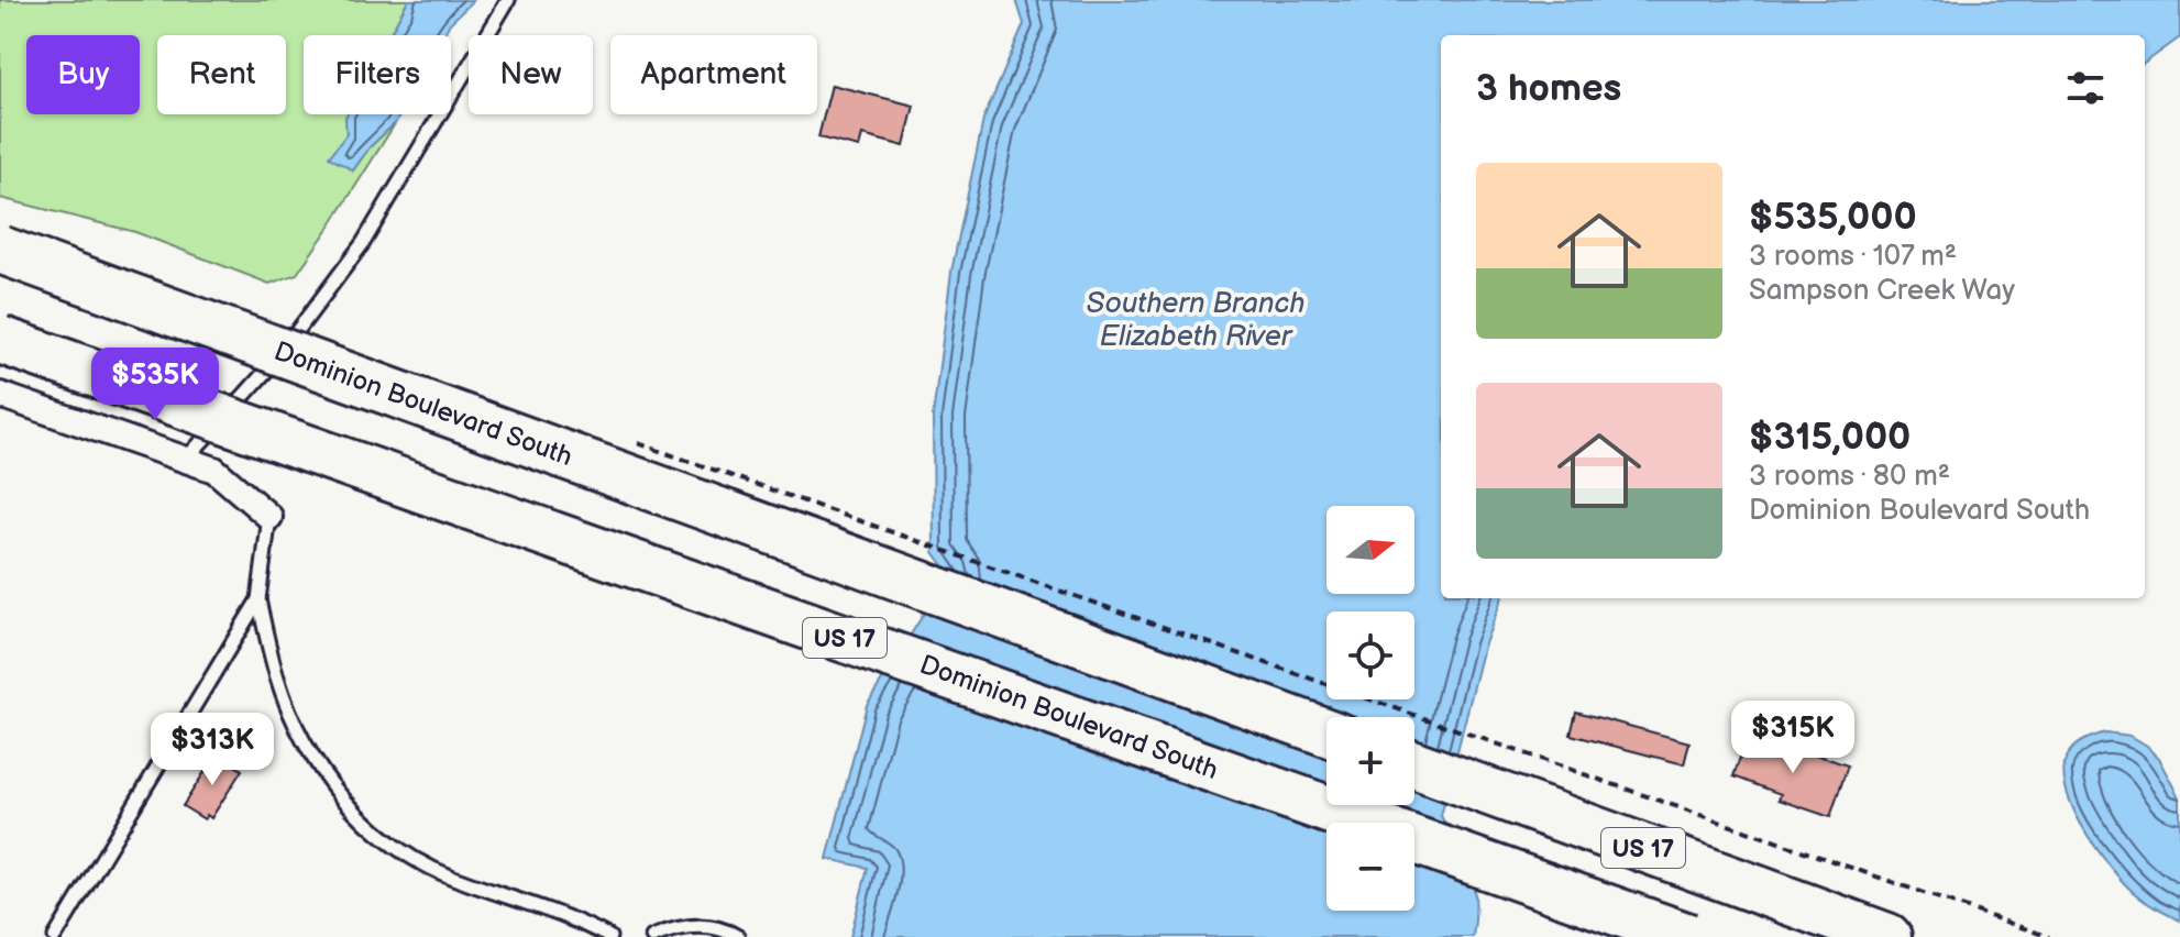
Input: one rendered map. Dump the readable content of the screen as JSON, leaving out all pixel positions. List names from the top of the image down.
{
  "streets": {
    "highway": ["Dominion Boulevard South", "US 17"]
  },
  "water": ["Southern Branch Elizabeth River"],
  "north": "right",
  "page": {
    "chip": [
      "Buy",
      "Rent",
      "Filters",
      "New",
      "Apartment"
    ],
    "heading": "3 homes",
    "list": [
      {
        "name": "$535,000",
        "note": "3 rooms · 107 m² · Sampson Creek Way"
      },
      {
        "name": "$315,000",
        "note": "3 rooms · 80 m² · Dominion Boulevard South"
      }
    ],
    "price": ["$535K", "$315K", "$313K"],
    "map_buttons": ["+", "−"]
  }
}
